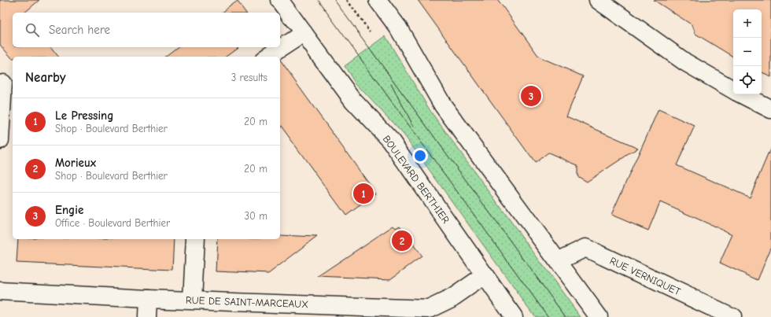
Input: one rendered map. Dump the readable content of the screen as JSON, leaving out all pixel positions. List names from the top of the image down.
{
  "streets": {
    "street": ["BOULEVARD BERTHIER", "RUE VERNIQUET", "RUE DE SAINT-MARCEAUX"]
  },
  "crossings": [
    ["BOULEVARD BERTHIER", "RUE DE SAINT-MARCEAUX"]
  ],
  "page": {
    "map_buttons": ["+", "−"],
    "search": "Search here",
    "heading": ["Nearby", "3 results"],
    "pins": ["3", "1", "2"],
    "list": [
      {
        "mark": "1",
        "name": "Le Pressing",
        "note": "Shop · Boulevard Berthier",
        "value": "20 m"
      },
      {
        "mark": "2",
        "name": "Morieux",
        "note": "Shop · Boulevard Berthier",
        "value": "20 m"
      },
      {
        "mark": "3",
        "name": "Engie",
        "note": "Office · Boulevard Berthier",
        "value": "30 m"
      }
    ]
  }
}
